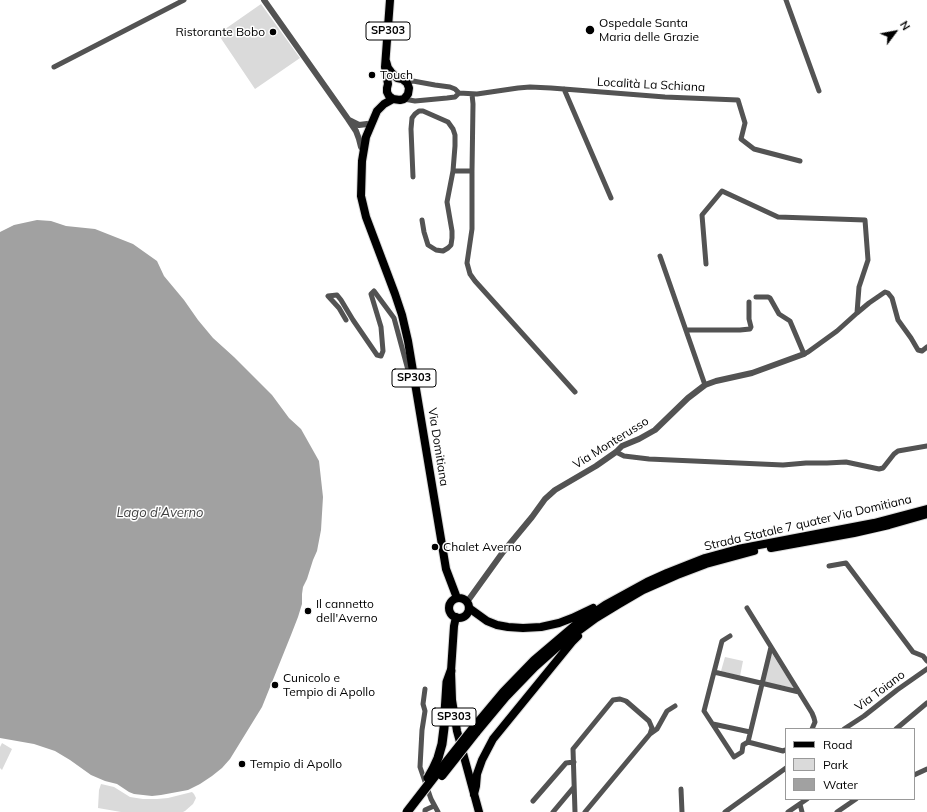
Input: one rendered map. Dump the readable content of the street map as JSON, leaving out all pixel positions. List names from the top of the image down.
{
  "streets": {
    "main road": ["SP303", "Via Domitiana", "Strada Statale 7 quater Via Domitiana"],
    "street": ["Località La Schiana", "Via Monterusso", "Via Toiano"]
  },
  "crossings": [
    ["SP303", "Via Monterusso"],
    ["SP303", "Via Domitiana"],
    ["Località La Schiana", "Via Domitiana"],
    ["Via Monterusso", "Via Domitiana"]
  ],
  "water": ["Lago d'Averno"],
  "places": [
    "Ospedale Santa Maria delle Grazie",
    "Ristorante Bobo",
    "Touch",
    "Chalet Averno",
    "Il cannetto dell'Averno",
    "Cunicolo e Tempio di Apollo",
    "Tempio di Apollo"
  ],
  "legend": ["Road", "Park", "Water"],
  "north": "top right"
}
